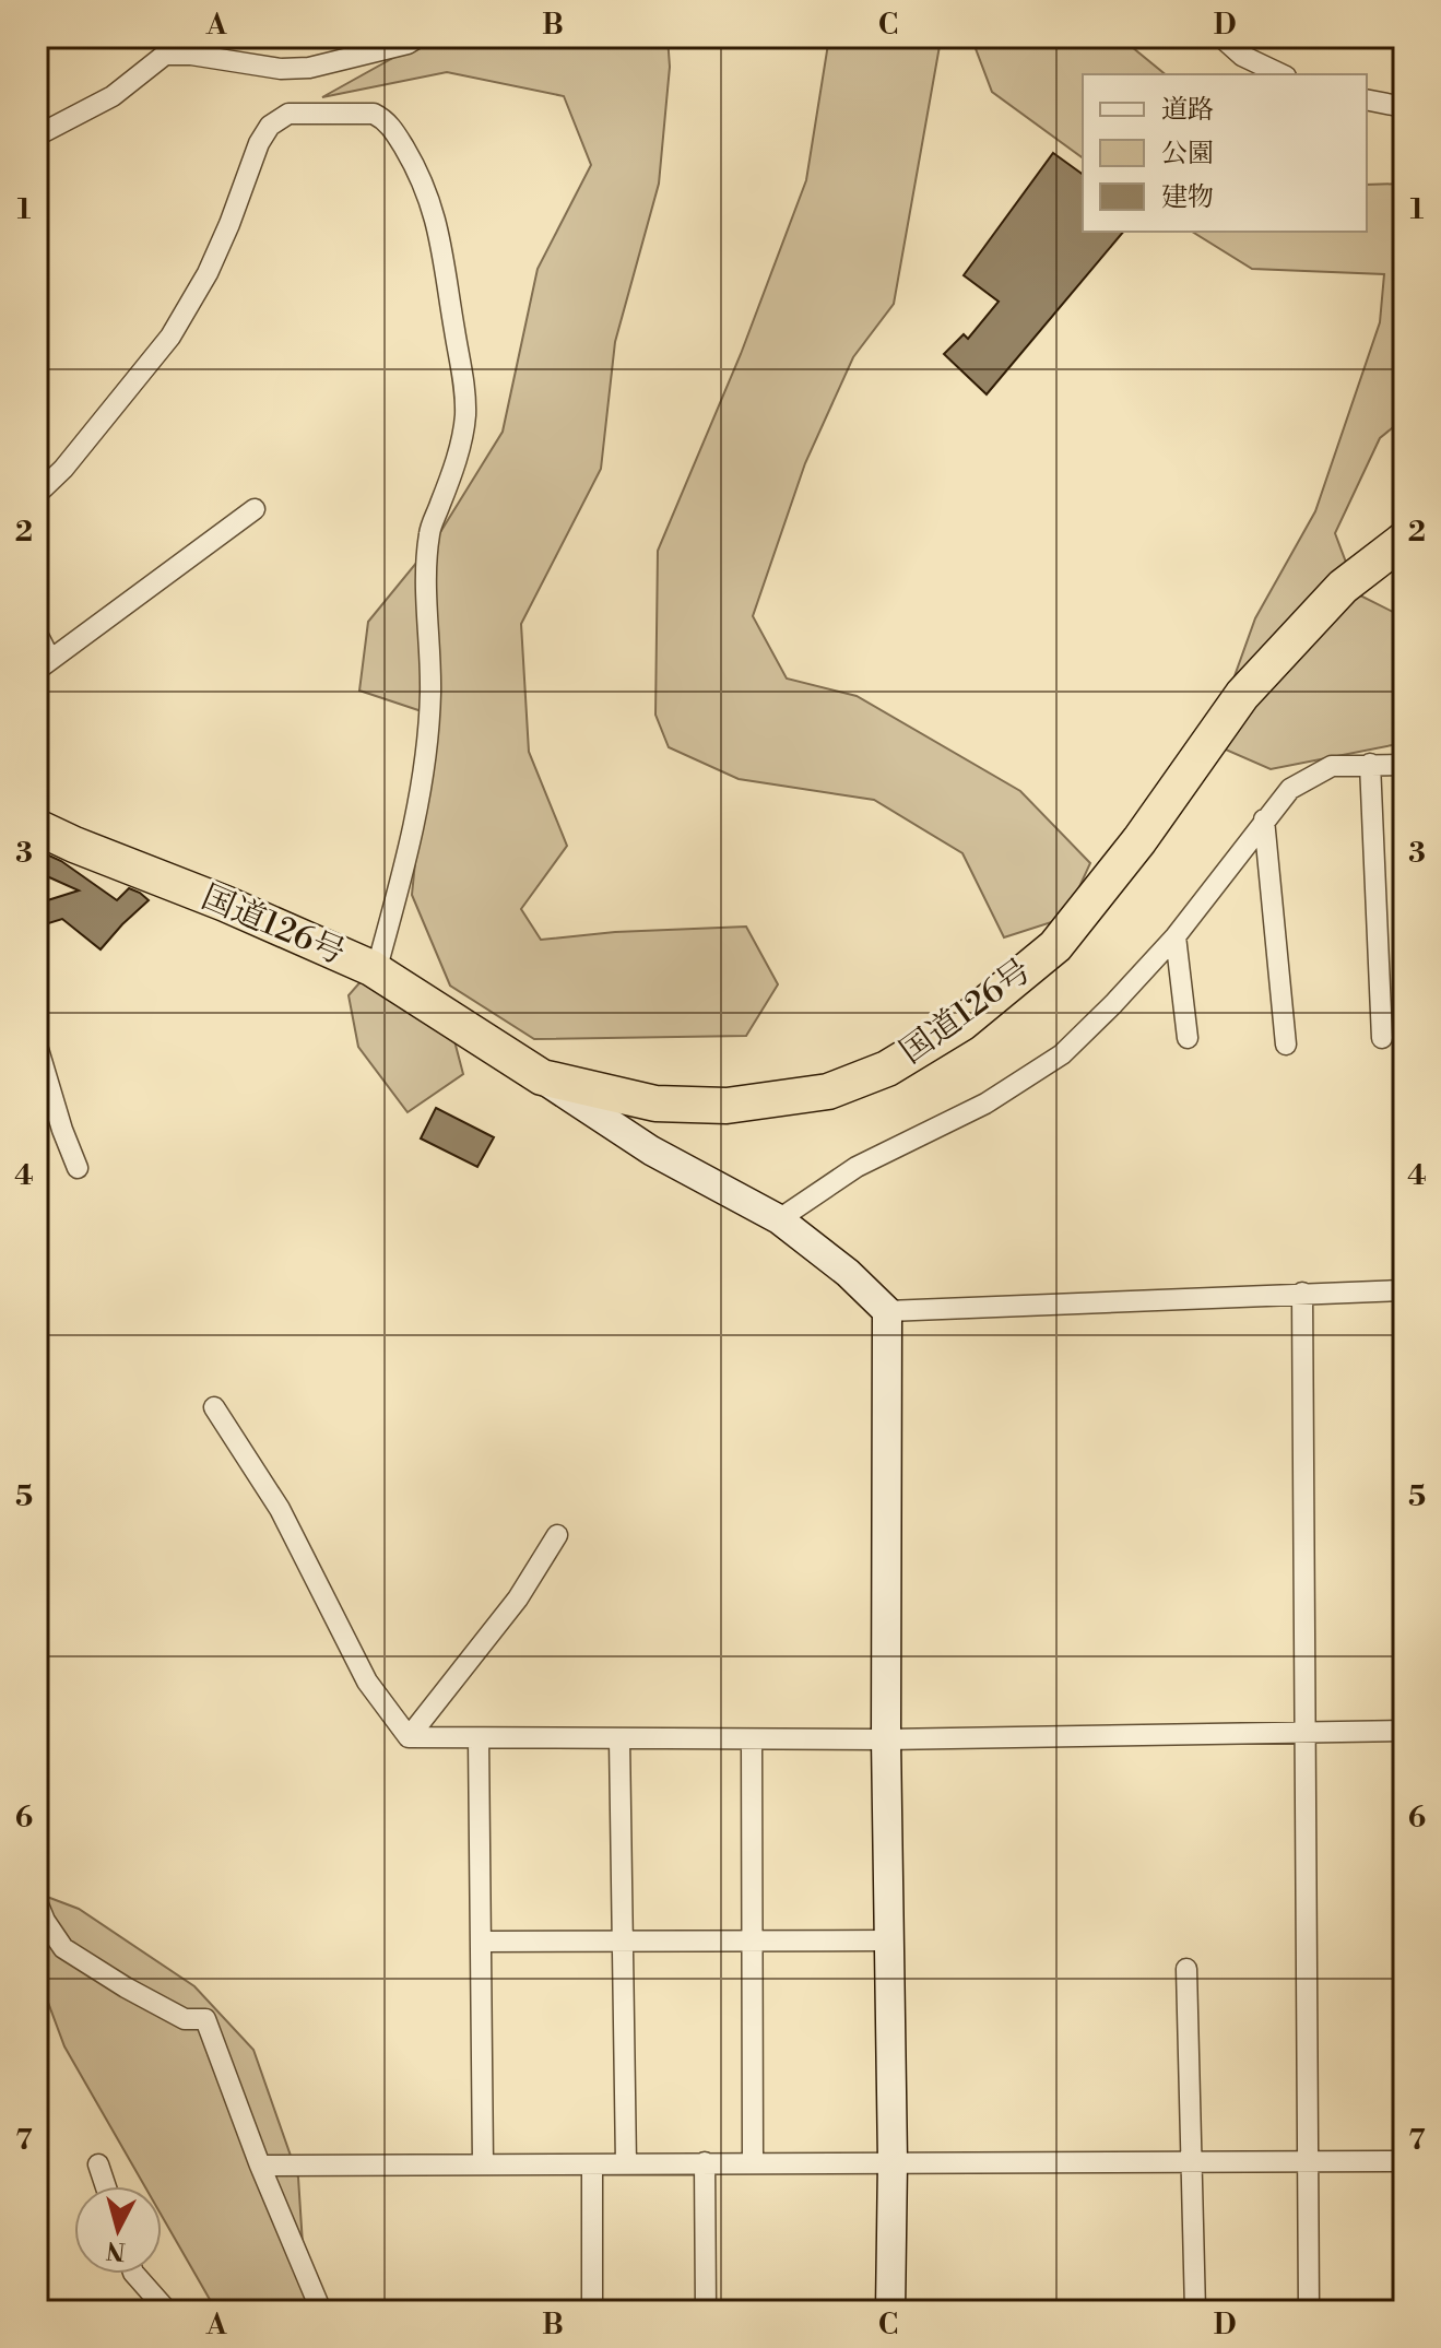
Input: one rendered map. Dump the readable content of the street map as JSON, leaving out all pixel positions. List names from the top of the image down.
{
  "streets": {
    "highway": ["国道126号"]
  },
  "legend": ["道路", "公園", "建物"],
  "north": "bottom",
  "grid": {
    "columns": [
      "A",
      "B",
      "C",
      "D"
    ],
    "rows": [
      "1",
      "2",
      "3",
      "4",
      "5",
      "6",
      "7"
    ]
  }
}
